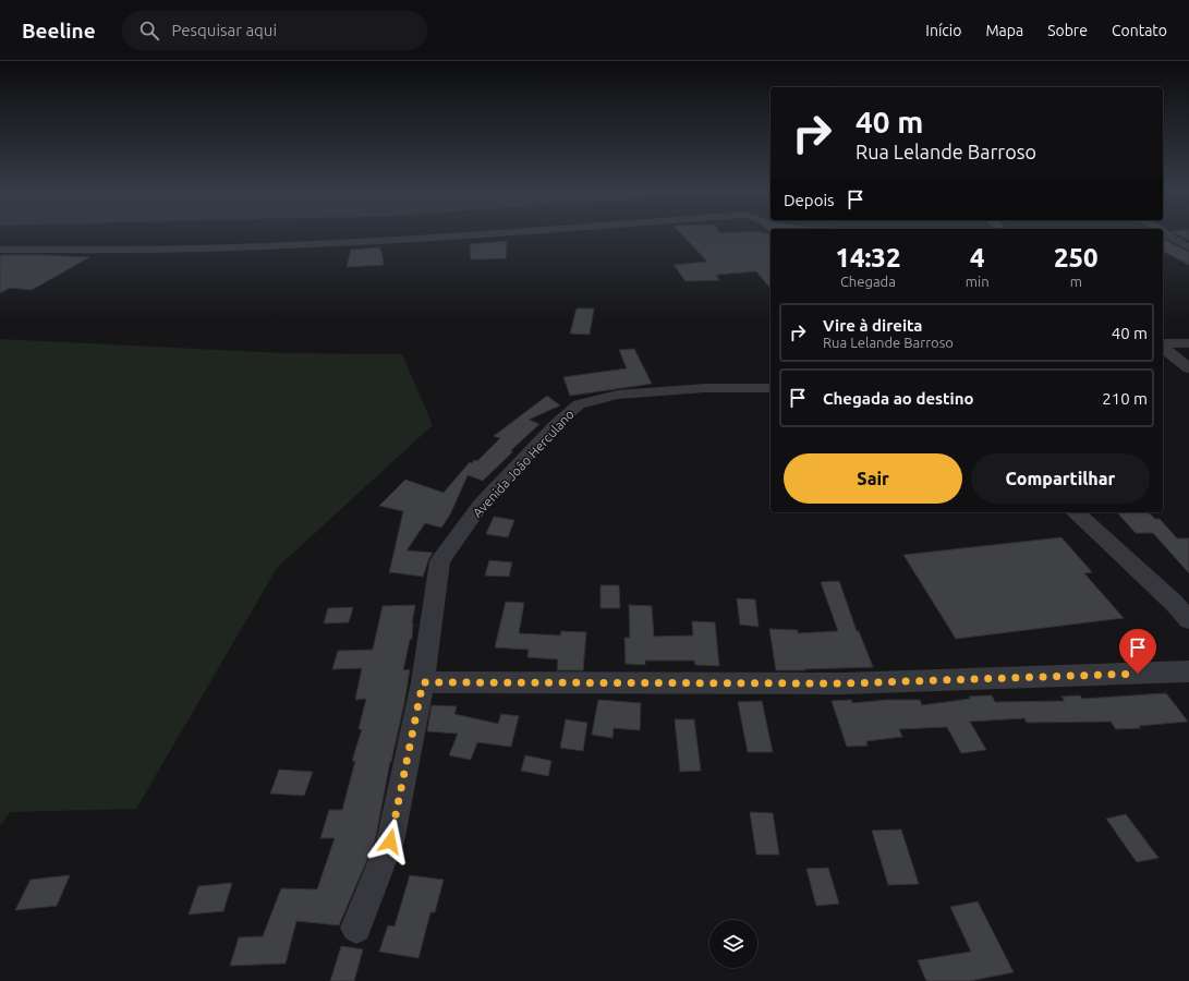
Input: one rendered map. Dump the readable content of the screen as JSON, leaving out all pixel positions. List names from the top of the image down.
{
  "streets": {
    "street": ["Avenida João Herculano"]
  },
  "page": {
    "header": "Beeline",
    "search": "Pesquisar aqui",
    "nav": [
      "Início",
      "Mapa",
      "Sobre",
      "Contato"
    ],
    "turn": ["40 m", "Rua Lelande Barroso"],
    "then": "Depois",
    "eta": [
      "14:32",
      "Chegada",
      "4",
      "min",
      "250",
      "m"
    ],
    "list": [
      {
        "name": "Vire à direita",
        "note": "Rua Lelande Barroso",
        "value": "40 m"
      },
      {
        "name": "Chegada ao destino",
        "value": "210 m"
      }
    ],
    "buttons": ["Sair", "Compartilhar"]
  }
}
